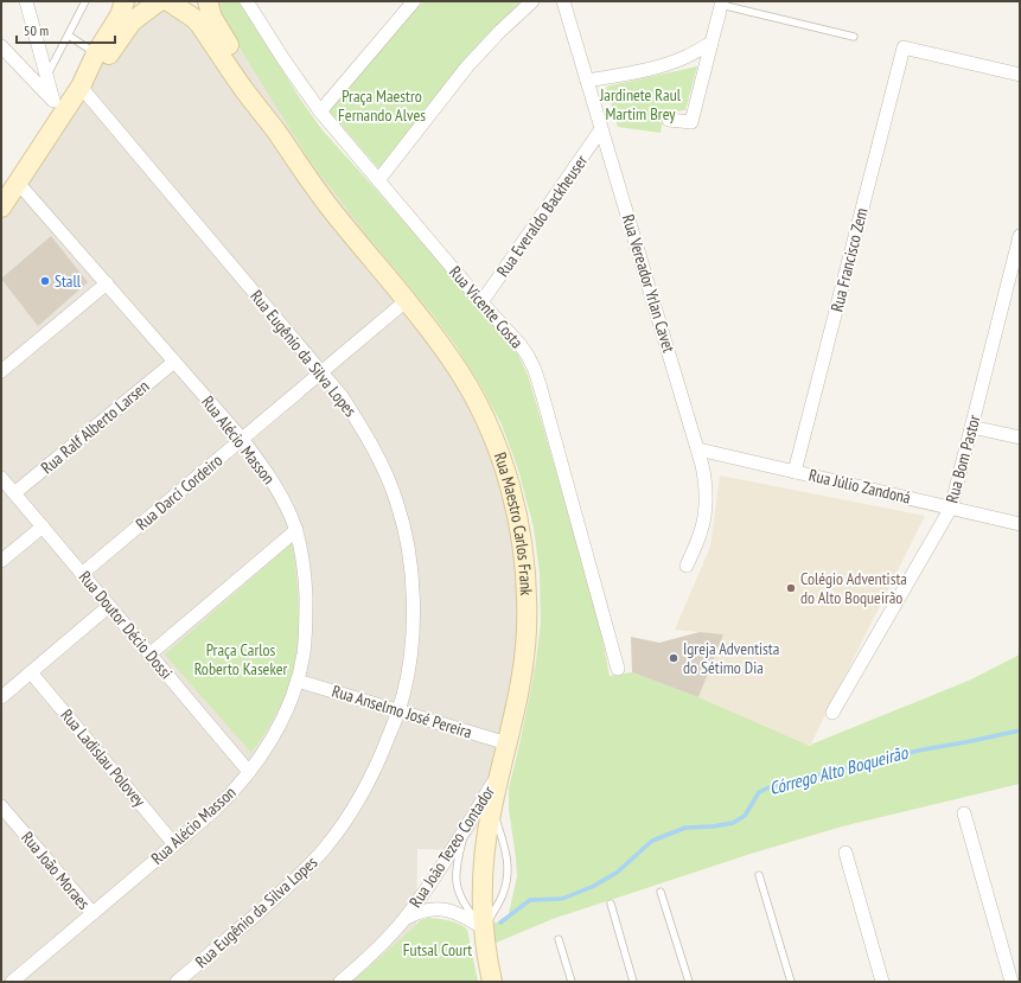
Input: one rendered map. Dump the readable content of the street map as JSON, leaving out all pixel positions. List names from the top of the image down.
{
  "streets": {
    "main road": ["Rua Maestro Carlos Frank"],
    "street": [
      "Rua Everaldo Backheuser",
      "Rua Francisco Zem",
      "Rua Vereador Yrlan Cavet",
      "Rua Vicente Costa",
      "Rua Eugênio da Silva Lopes",
      "Rua Ralf Alberto Larsen",
      "Rua Alécio Masson",
      "Rua Bom Pastor",
      "Rua Júlio Zandoná",
      "Rua Darci Cordeiro",
      "Rua Doutor Décio Dossi",
      "Rua Anselmo José Pereira",
      "Rua Ladislau Polovey",
      "Rua João Tezeo Contador",
      "Rua João Moraes"
    ]
  },
  "crossings": [
    ["Rua Everaldo Backheuser", "Rua Vereador Yrlan Cavet"],
    ["Rua Everaldo Backheuser", "Rua Vicente Costa"],
    ["Rua Francisco Zem", "Rua Júlio Zandoná"],
    ["Rua Vereador Yrlan Cavet", "Rua Júlio Zandoná"],
    ["Rua Eugênio da Silva Lopes", "Rua Darci Cordeiro"],
    ["Rua Eugênio da Silva Lopes", "Rua Anselmo José Pereira"],
    ["Rua Ralf Alberto Larsen", "Rua Alécio Masson"],
    ["Rua Ralf Alberto Larsen", "Rua Doutor Décio Dossi"],
    ["Rua Alécio Masson", "Rua Darci Cordeiro"],
    ["Rua Alécio Masson", "Rua Doutor Décio Dossi"],
    ["Rua Alécio Masson", "Rua Anselmo José Pereira"],
    ["Rua Alécio Masson", "Rua Ladislau Polovey"],
    ["Rua Alécio Masson", "Rua João Moraes"],
    ["Rua Bom Pastor", "Rua Júlio Zandoná"],
    ["Rua Darci Cordeiro", "Rua Maestro Carlos Frank"],
    ["Rua Darci Cordeiro", "Rua Doutor Décio Dossi"],
    ["Rua Maestro Carlos Frank", "Rua Anselmo José Pereira"],
    ["Rua Maestro Carlos Frank", "Rua João Tezeo Contador"]
  ],
  "water": ["Córrego Alto Boqueirão"],
  "parks": [
    "Jardinete Raul Martim Brey",
    "Praça Maestro Fernando Alves",
    "Praça Carlos Roberto Kaseker",
    "Futsal Court"
  ],
  "places": ["Stall", "Colégio Adventista do Alto Boqueirão", "Igreja Adventista do Sétimo Dia"],
  "scale_bar": "50 m"
}
